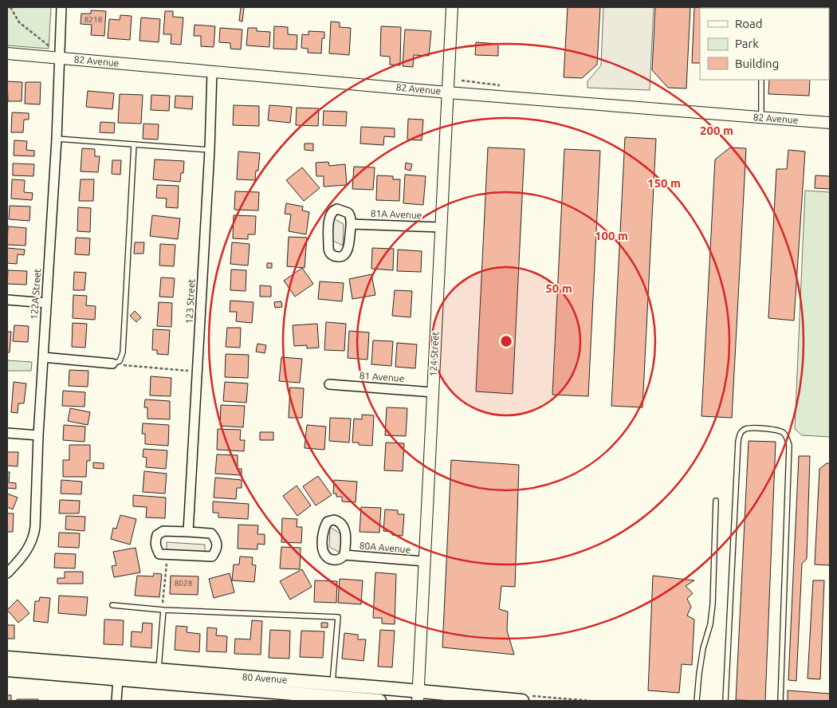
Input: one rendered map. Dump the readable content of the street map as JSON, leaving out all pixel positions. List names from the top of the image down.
{
  "streets": {
    "main road": ["80 Avenue"],
    "street": [
      "82 Avenue",
      "81A Avenue",
      "122A Street",
      "123 Street",
      "124 Street",
      "81 Avenue",
      "80A Avenue"
    ]
  },
  "crossings": [
    ["82 Avenue", "122A Street"],
    ["82 Avenue", "123 Street"],
    ["82 Avenue", "124 Street"],
    ["81A Avenue", "124 Street"],
    ["124 Street", "81 Avenue"],
    ["124 Street", "80A Avenue"],
    ["124 Street", "80 Avenue"]
  ],
  "house_numbers": ["8218", "8028"],
  "legend": ["Road", "Park", "Building"],
  "rings": [
    "200 m",
    "150 m",
    "100 m",
    "50 m"
  ]
}
